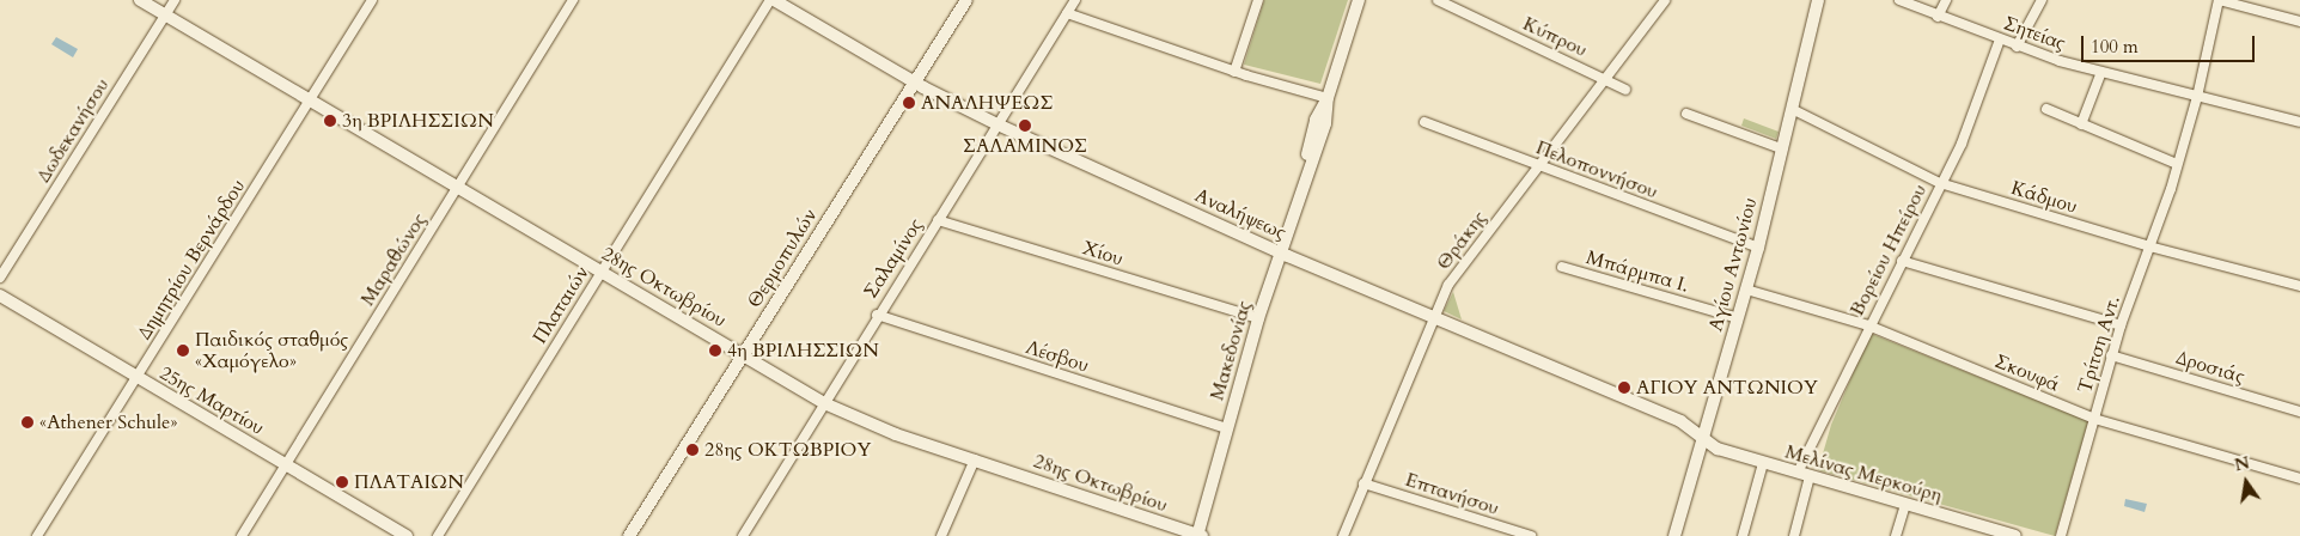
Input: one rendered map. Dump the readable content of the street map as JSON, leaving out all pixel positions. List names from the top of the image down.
{
  "streets": {
    "street": [
      "Σητείας",
      "Κύπρου",
      "Δωδεκανήσου",
      "Πελοποννήσου",
      "Κάδμου",
      "Αναλήψεως",
      "Θράκης",
      "Βορείου Ηπείρου",
      "Χίου",
      "Θερμοπυλών",
      "Σαλαμίνος",
      "Δημητρίου Βερνάρδου",
      "Μαραθώνος",
      "Αγίου Αντωνίου",
      "Μπάρμπα Ι.",
      "28ης Οκτωβρίου",
      "Πλαταιών",
      "Τρίτση Αντ.",
      "Μακεδονίας",
      "Λέσβου",
      "Δροσιάς",
      "Σκουφά",
      "25ης Μαρτίου",
      "Μελίνας Μερκούρη",
      "Επτανήσου"
    ]
  },
  "crossings": [
    ["Σητείας", "Βορείου Ηπείρου"],
    ["Σητείας", "Τρίτση Αντ."],
    ["Κύπρου", "Θράκης"],
    ["Δωδεκανήσου", "28ης Οκτωβρίου"],
    ["Πελοποννήσου", "Θράκης"],
    ["Πελοποννήσου", "Αγίου Αντωνίου"],
    ["Κάδμου", "Βορείου Ηπείρου"],
    ["Κάδμου", "Αγίου Αντωνίου"],
    ["Κάδμου", "Τρίτση Αντ."],
    ["Αναλήψεως", "Θράκης"],
    ["Αναλήψεως", "Θερμοπυλών"],
    ["Αναλήψεως", "Σαλαμίνος"],
    ["Αναλήψεως", "Αγίου Αντωνίου"],
    ["Αναλήψεως", "Πλαταιών"],
    ["Αναλήψεως", "Μακεδονίας"],
    ["Αναλήψεως", "Μελίνας Μερκούρη"],
    ["Θράκης", "Επτανήσου"],
    ["Βορείου Ηπείρου", "Σκουφά"],
    ["Βορείου Ηπείρου", "Μελίνας Μερκούρη"],
    ["Χίου", "Σαλαμίνος"],
    ["Χίου", "Μακεδονίας"],
    ["Θερμοπυλών", "28ης Οκτωβρίου"],
    ["Σαλαμίνος", "28ης Οκτωβρίου"],
    ["Σαλαμίνος", "Λέσβου"],
    ["Δημητρίου Βερνάρδου", "28ης Οκτωβρίου"],
    ["Δημητρίου Βερνάρδου", "25ης Μαρτίου"],
    ["Μαραθώνος", "28ης Οκτωβρίου"],
    ["Μαραθώνος", "25ης Μαρτίου"],
    ["Αγίου Αντωνίου", "Μπάρμπα Ι."],
    ["Αγίου Αντωνίου", "Σκουφά"],
    ["Αγίου Αντωνίου", "Μελίνας Μερκούρη"],
    ["28ης Οκτωβρίου", "Πλαταιών"],
    ["28ης Οκτωβρίου", "Μακεδονίας"],
    ["Τρίτση Αντ.", "Δροσιάς"],
    ["Τρίτση Αντ.", "Σκουφά"],
    ["Μακεδονίας", "Λέσβου"]
  ],
  "places": [
    "ΑΝΑΛΗΨΕΩΣ",
    "3η ΒΡΙΛΗΣΣΙΩΝ",
    "ΣΑΛΑΜΙΝΟΣ",
    "Παιδικός σταθμός «Χαμόγελο»",
    "4η ΒΡΙΛΗΣΣΙΩΝ",
    "ΑΓΙΟΥ ΑΝΤΩΝΙΟΥ",
    "«Athener Schule»",
    "28ης ΟΚΤΩΒΡΙΟΥ",
    "ΠΛΑΤΑΙΩΝ"
  ],
  "scale_bar": "100 m",
  "north": "top"
}
